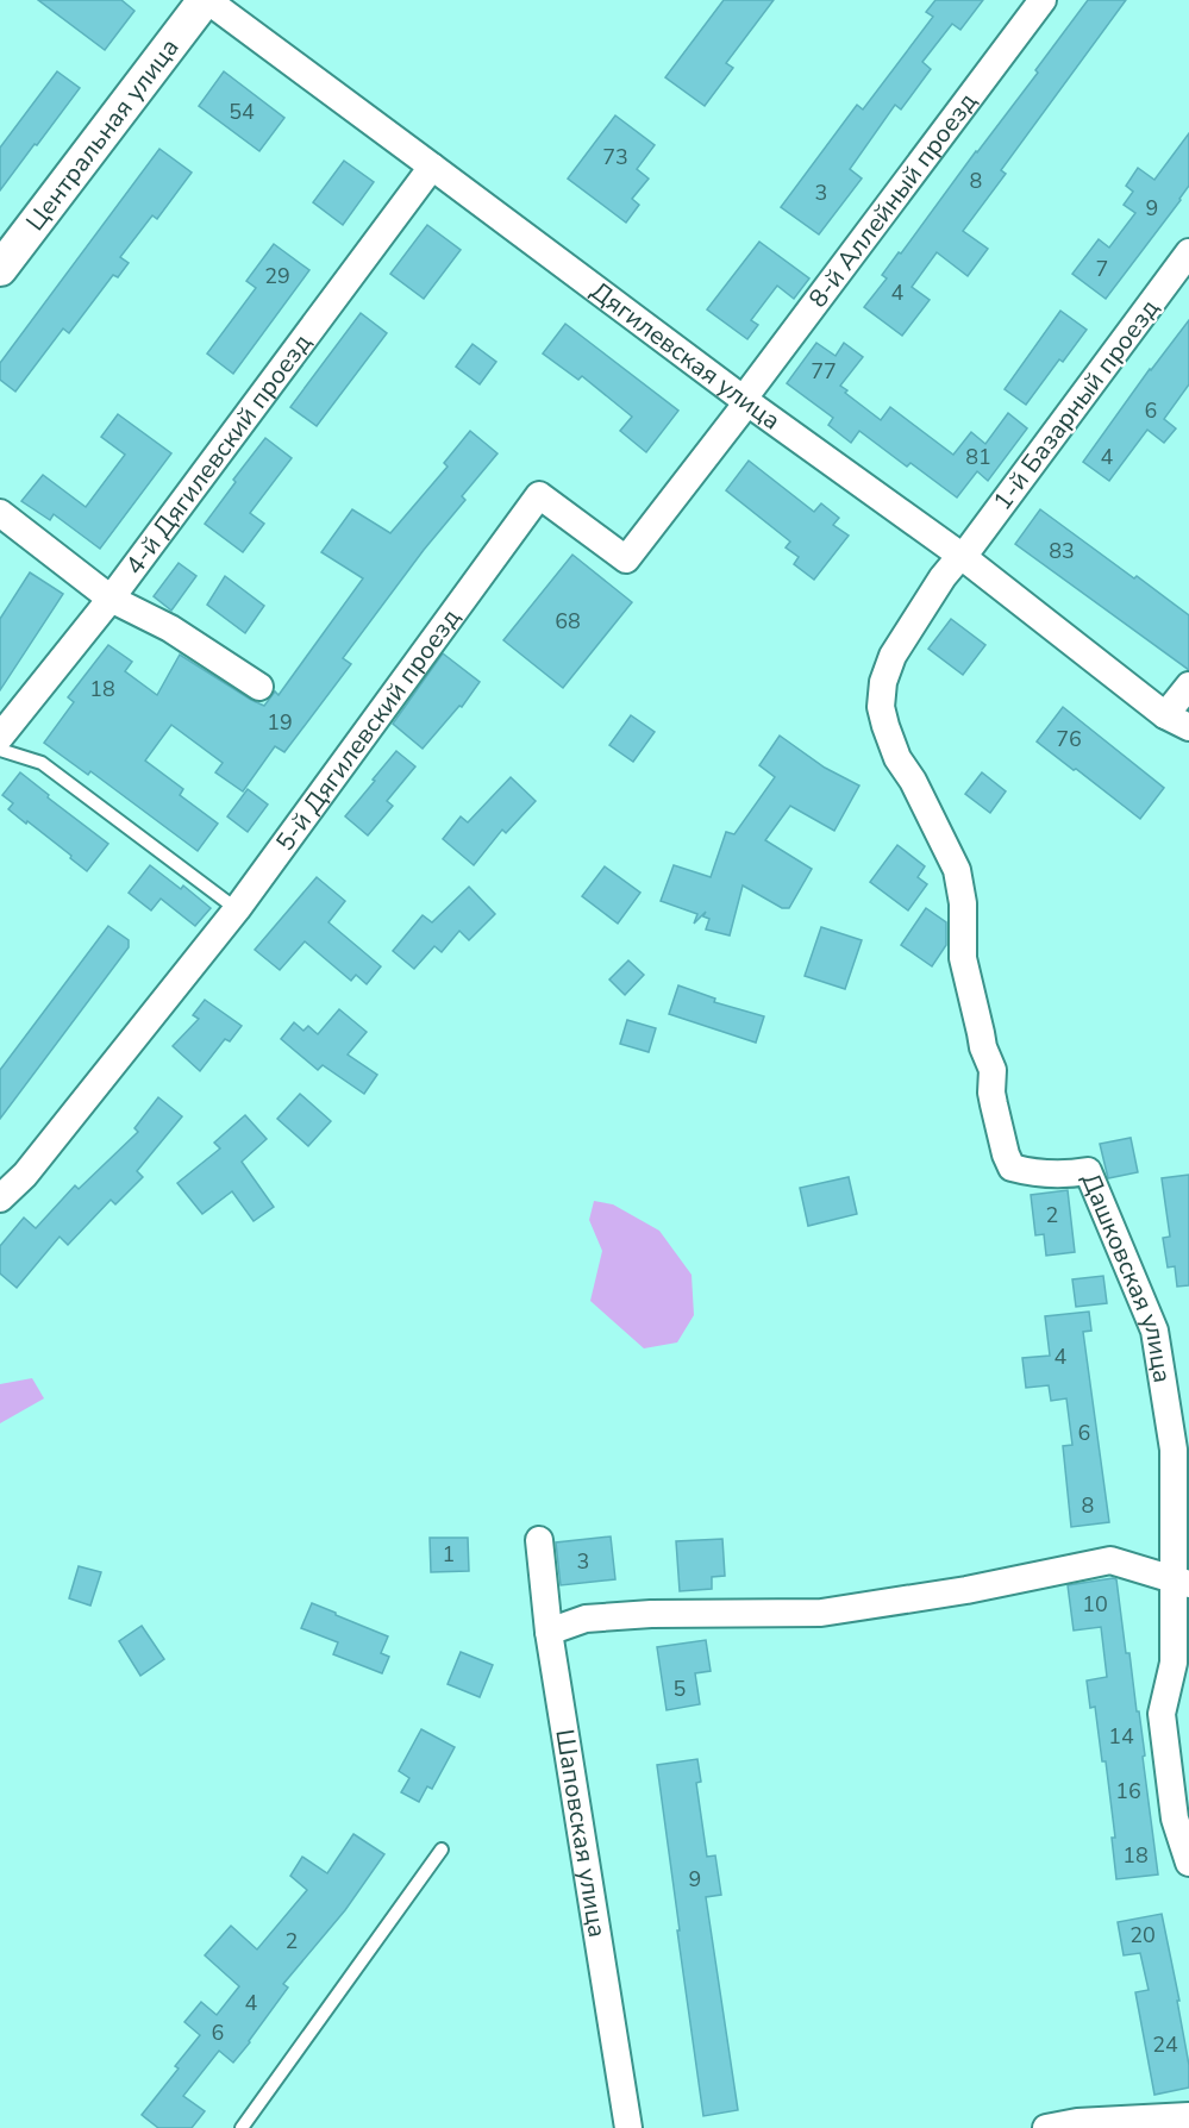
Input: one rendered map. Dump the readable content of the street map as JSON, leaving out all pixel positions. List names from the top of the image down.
{
  "streets": {
    "street": [
      "Центральная улица",
      "8-й Аллейный проезд",
      "Дягилевская улица",
      "1-й Базарный проезд",
      "4-й Дягилевский проезд",
      "5-й Дягилевский проезд",
      "Дашковская улица",
      "Шаповская улица"
    ]
  },
  "crossings": [
    ["Центральная улица", "Дягилевская улица"],
    ["8-й Аллейный проезд", "Дягилевская улица"],
    ["8-й Аллейный проезд", "5-й Дягилевский проезд"],
    ["Дягилевская улица", "1-й Базарный проезд"],
    ["Дягилевская улица", "4-й Дягилевский проезд"],
    ["Дягилевская улица", "5-й Дягилевский проезд"],
    ["Дягилевская улица", "Дашковская улица"],
    ["1-й Базарный проезд", "Дашковская улица"]
  ],
  "house_numbers": [
    "54",
    "73",
    "8",
    "3",
    "9",
    "7",
    "29",
    "4",
    "77",
    "6",
    "81",
    "4",
    "83",
    "68",
    "18",
    "19",
    "76",
    "2",
    "4",
    "6",
    "8",
    "1",
    "3",
    "10",
    "5",
    "14",
    "16",
    "18",
    "9",
    "20",
    "2",
    "4",
    "6",
    "24"
  ]
}
